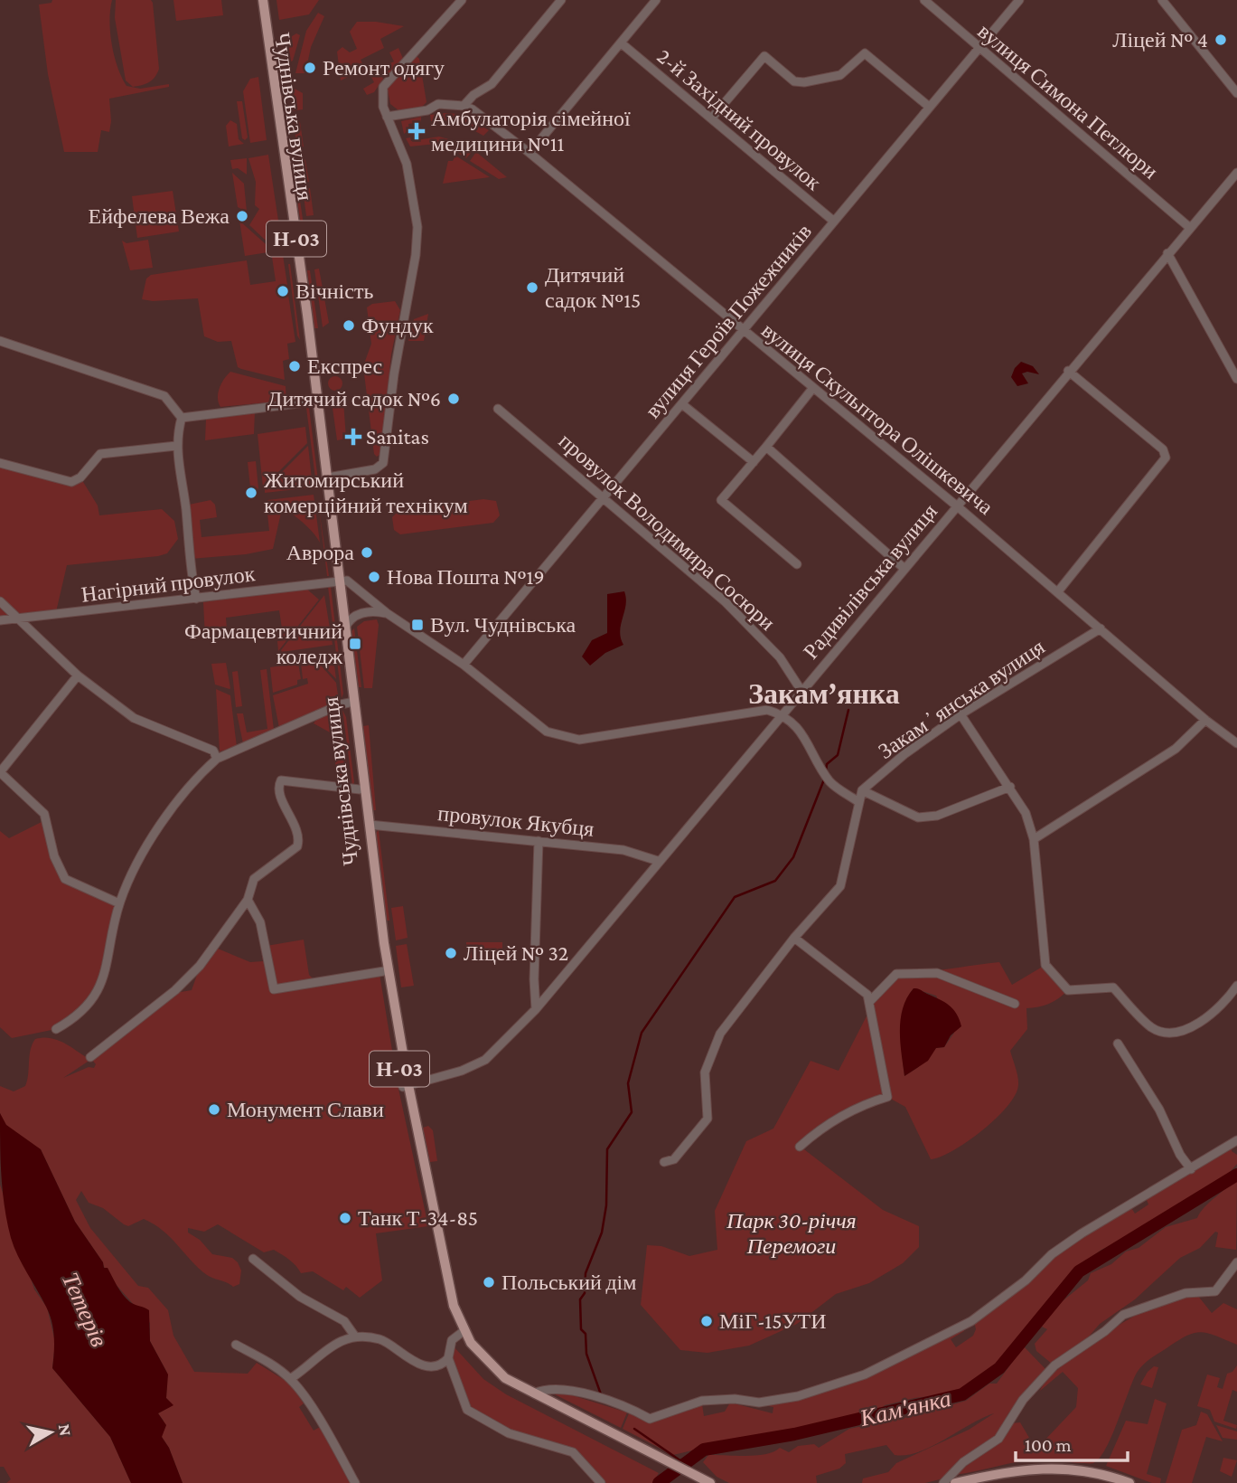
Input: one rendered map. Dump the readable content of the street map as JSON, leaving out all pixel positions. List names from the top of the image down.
{
  "streets": {
    "main road": ["Чуднівська вулиця", "Н-03"],
    "street": [
      "вулиця Симона Петлюри",
      "2-й Західний провулок",
      "вулиця Героїв Пожежників",
      "вулиця Скульптора Олішкевича",
      "провулок Володимира Сосюри",
      "Радивілівська вулиця",
      "Нагірний провулок",
      "Закамʼянська вулиця",
      "провулок Якубця"
    ]
  },
  "crossings": [
    ["вулиця Симона Петлюри", "вулиця Героїв Пожежників"],
    ["вулиця Симона Петлюри", "Радивілівська вулиця"],
    ["Чуднівська вулиця", "Н-03"],
    ["Чуднівська вулиця", "Радивілівська вулиця"],
    ["Чуднівська вулиця", "Нагірний провулок"],
    ["Чуднівська вулиця", "провулок Якубця"],
    ["2-й Західний провулок", "вулиця Героїв Пожежників"],
    ["вулиця Героїв Пожежників", "вулиця Скульптора Олішкевича"],
    ["вулиця Героїв Пожежників", "провулок Володимира Сосюри"],
    ["вулиця Скульптора Олішкевича", "Радивілівська вулиця"],
    ["вулиця Скульптора Олішкевича", "Закамʼянська вулиця"],
    ["провулок Володимира Сосюри", "Радивілівська вулиця"],
    ["Радивілівська вулиця", "провулок Якубця"]
  ],
  "districts": ["Закам’янка"],
  "water": ["Тетерів", "Кам'янка"],
  "parks": ["Парк 30-річчя Перемоги"],
  "places": {
    "other": [
      "Ліцей № 4",
      "Ремонт одягу",
      "Ейфелева Вежа",
      "Дитячий садок №15",
      "Вічність",
      "Фундук",
      "Експрес",
      "Дитячий садок №6",
      "Житомирський комерційний технікум",
      "Аврора",
      "Нова Пошта №19",
      "Ліцей № 32",
      "Монумент Слави",
      "Танк Т-34-85",
      "Польський дім",
      "МіГ-15УТИ"
    ],
    "health": ["Амбулаторія сімейної медицини №11", "Sanitas"],
    "transit": ["Вул. Чуднівська", "Фармацевтичний коледж"]
  },
  "scale_bar": "100 m",
  "north": "right"
}
